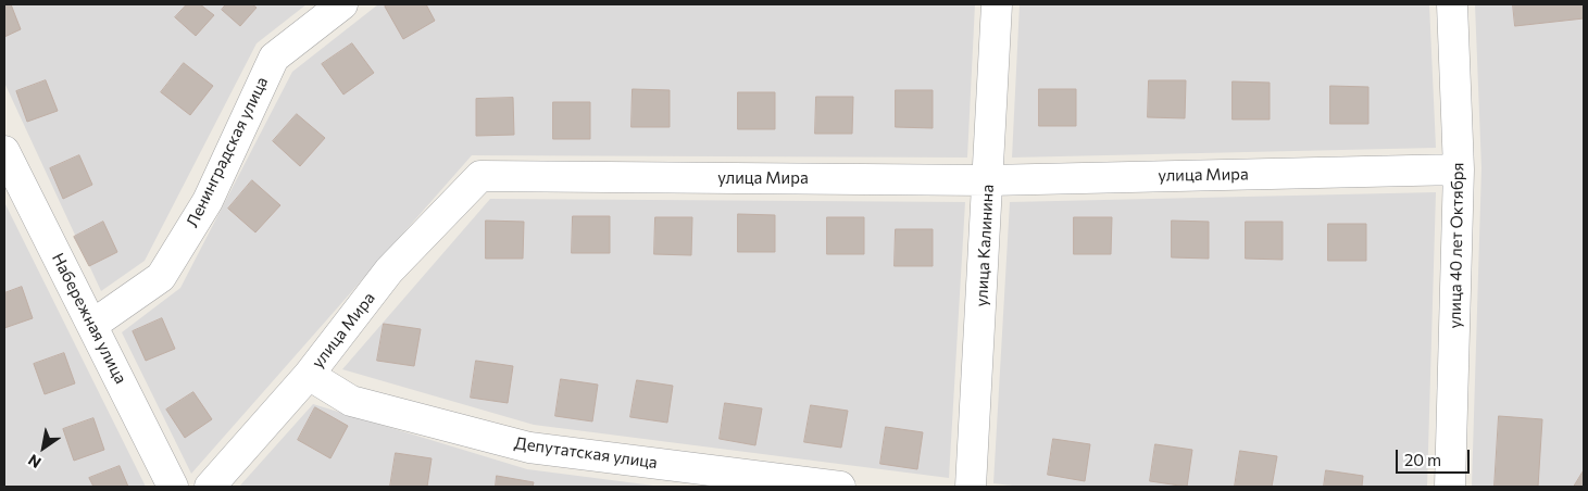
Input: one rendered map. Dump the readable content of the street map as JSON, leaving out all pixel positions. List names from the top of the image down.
{
  "streets": {
    "street": [
      "Ленинградская улица",
      "улица Мира",
      "улица Калинина",
      "улица 40 лет Октября",
      "Набережная улица",
      "Депутатская улица"
    ]
  },
  "crossings": [
    ["Ленинградская улица", "Набережная улица"],
    ["улица Мира", "улица Калинина"],
    ["улица Мира", "улица 40 лет Октября"],
    ["улица Мира", "Депутатская улица"]
  ],
  "scale_bar": "20 m",
  "north": "bottom left"
}
